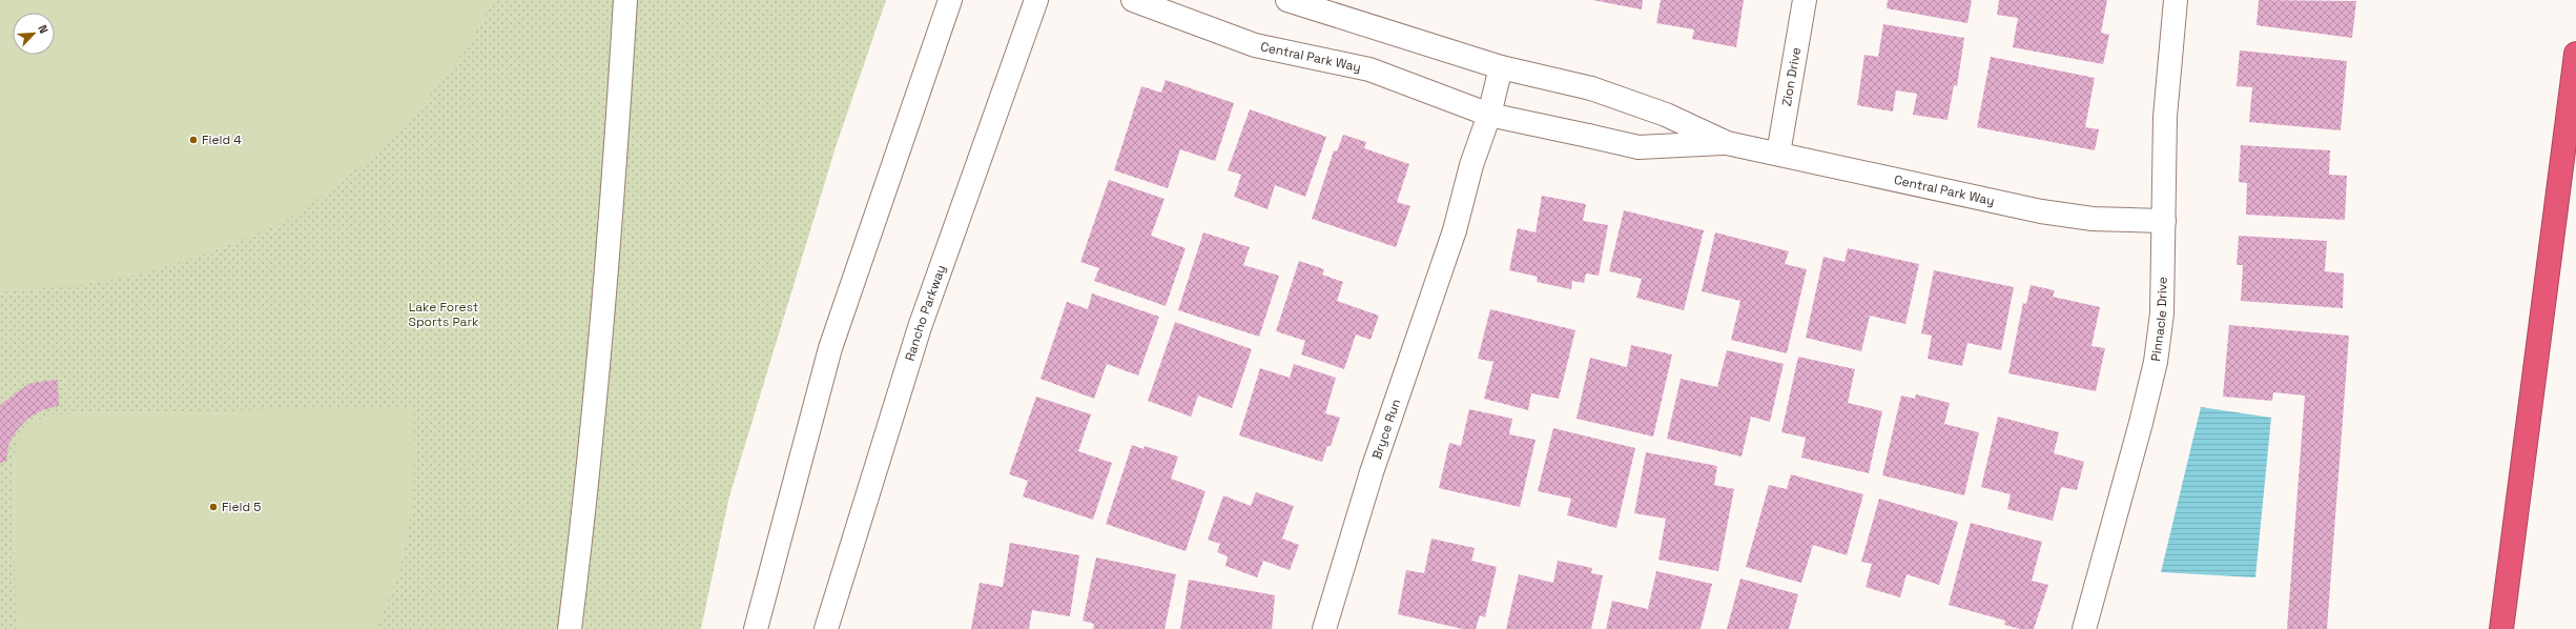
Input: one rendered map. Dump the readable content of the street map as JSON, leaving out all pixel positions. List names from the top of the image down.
{
  "streets": {
    "street": [
      "Central Park Way",
      "Zion Drive",
      "Rancho Parkway",
      "Pinnacle Drive",
      "Bryce Run"
    ]
  },
  "crossings": [
    ["Central Park Way", "Zion Drive"],
    ["Central Park Way", "Pinnacle Drive"],
    ["Central Park Way", "Bryce Run"]
  ],
  "parks": ["Lake Forest Sports Park"],
  "places": ["Field 4", "Field 5"],
  "north": "top right"
}
